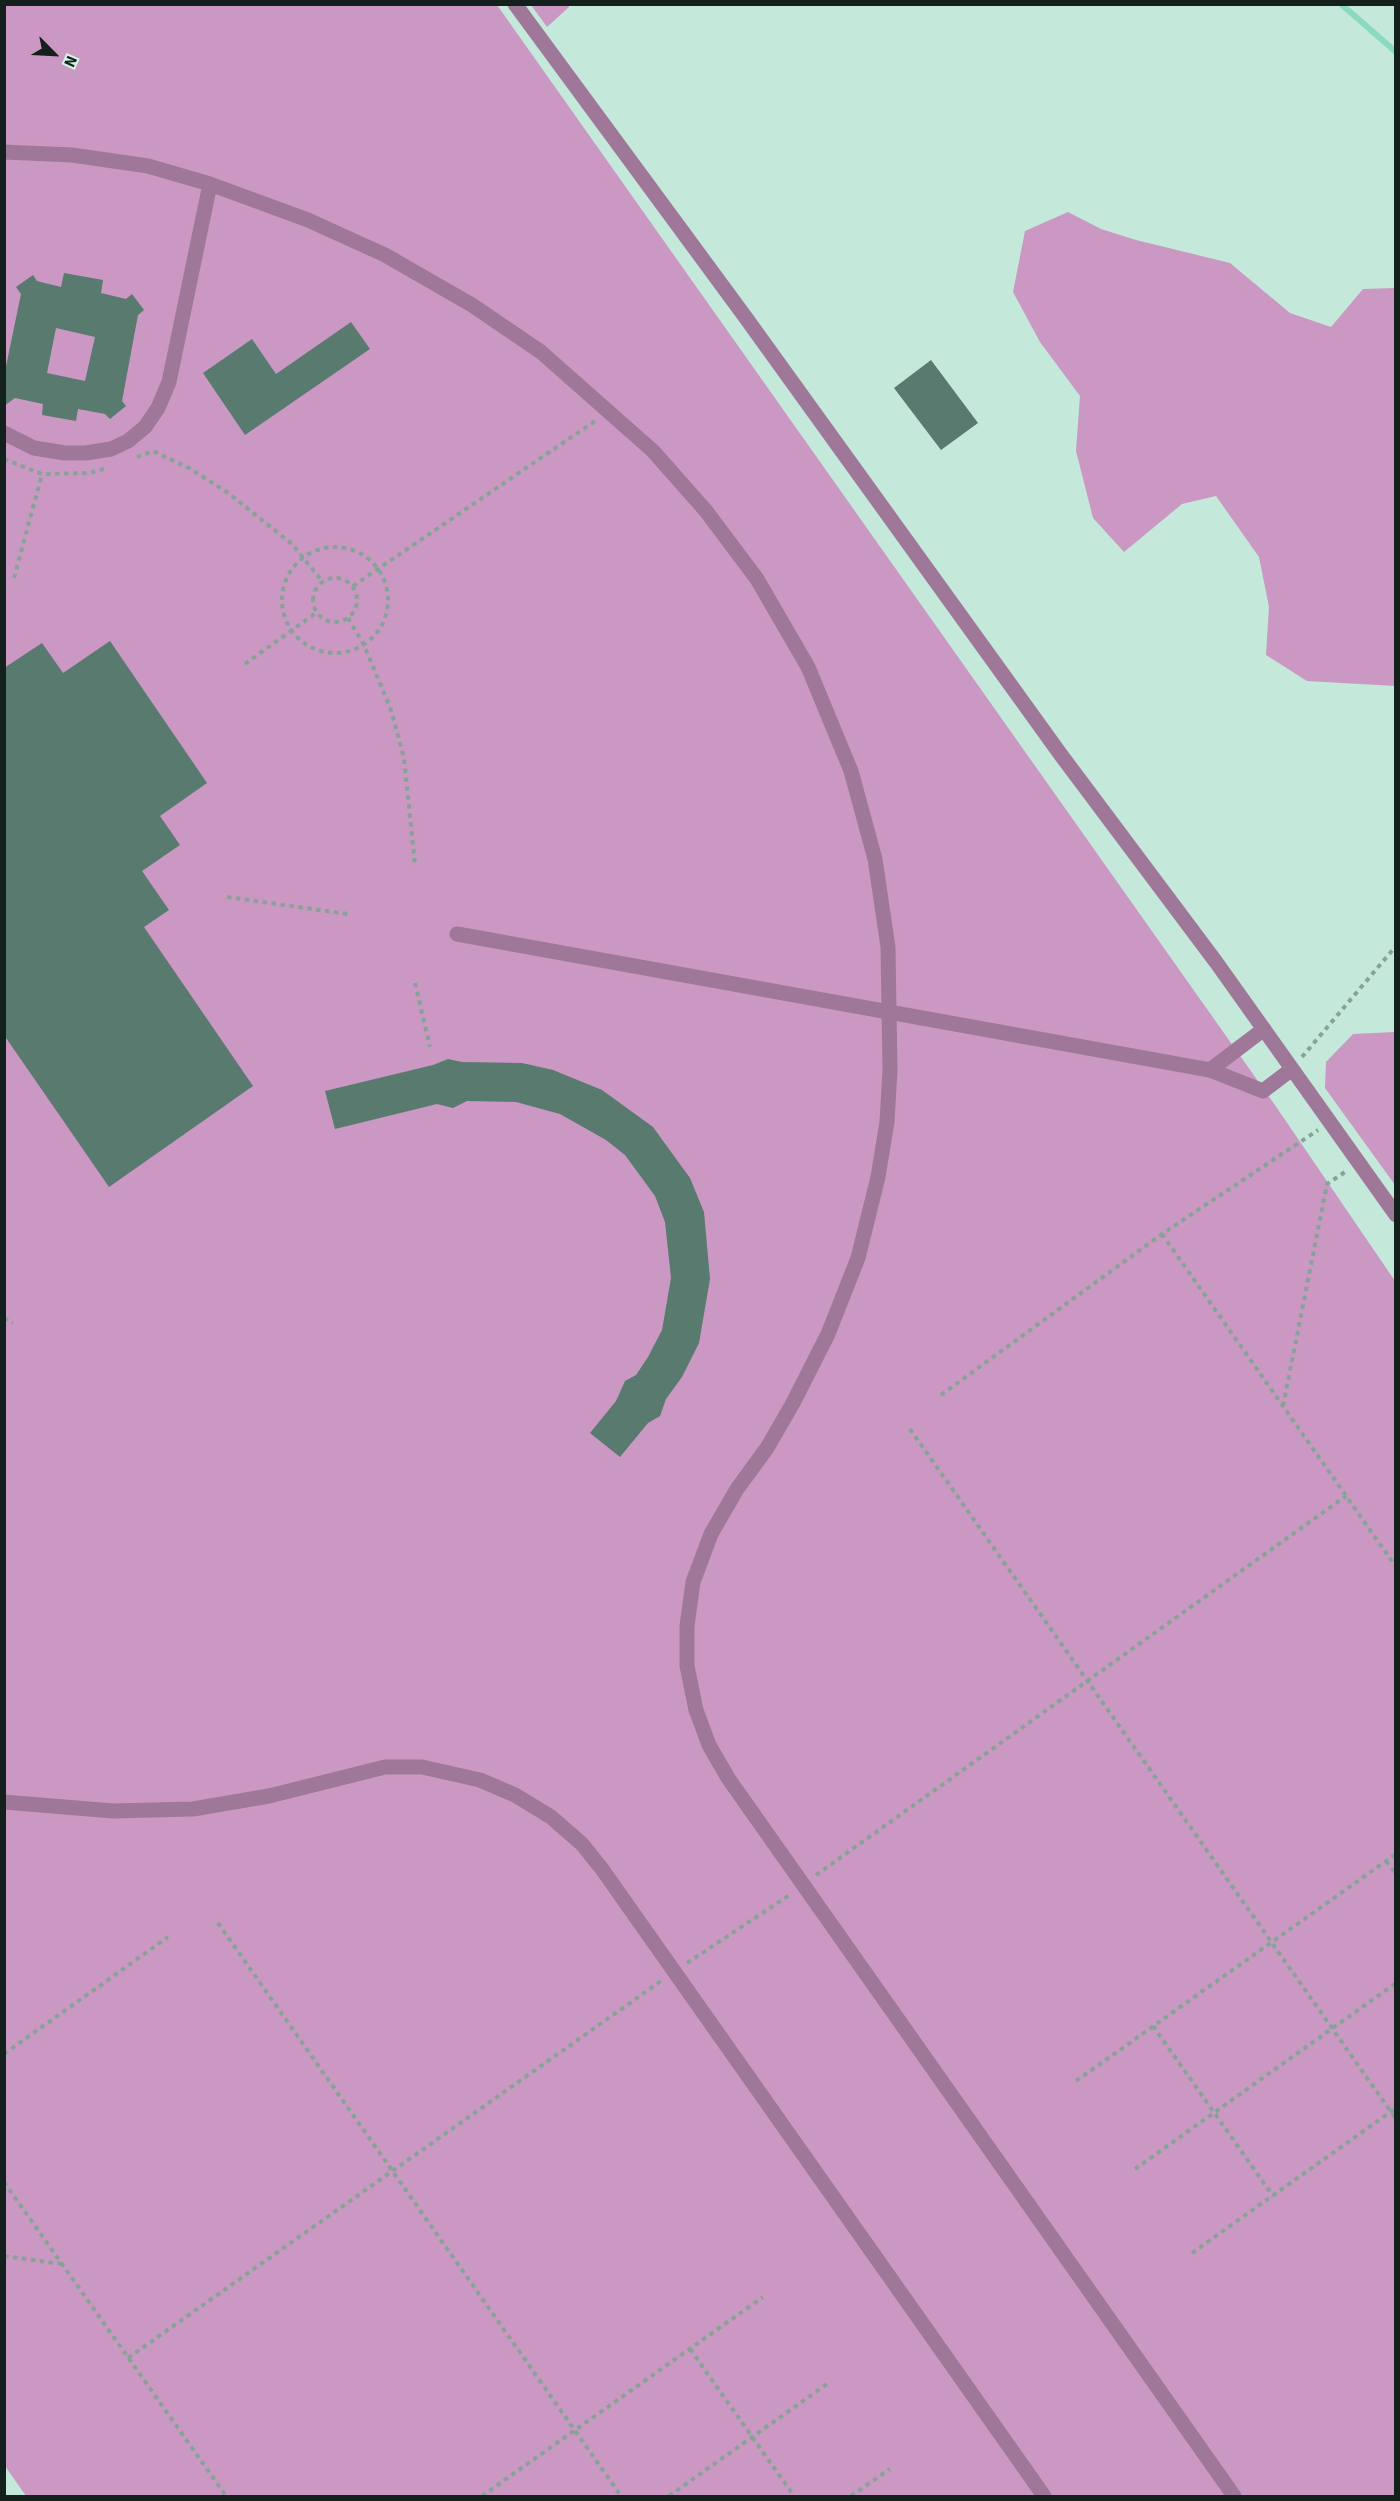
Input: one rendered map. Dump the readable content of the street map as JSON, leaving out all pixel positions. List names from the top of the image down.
{
  "north": "bottom right"
}
